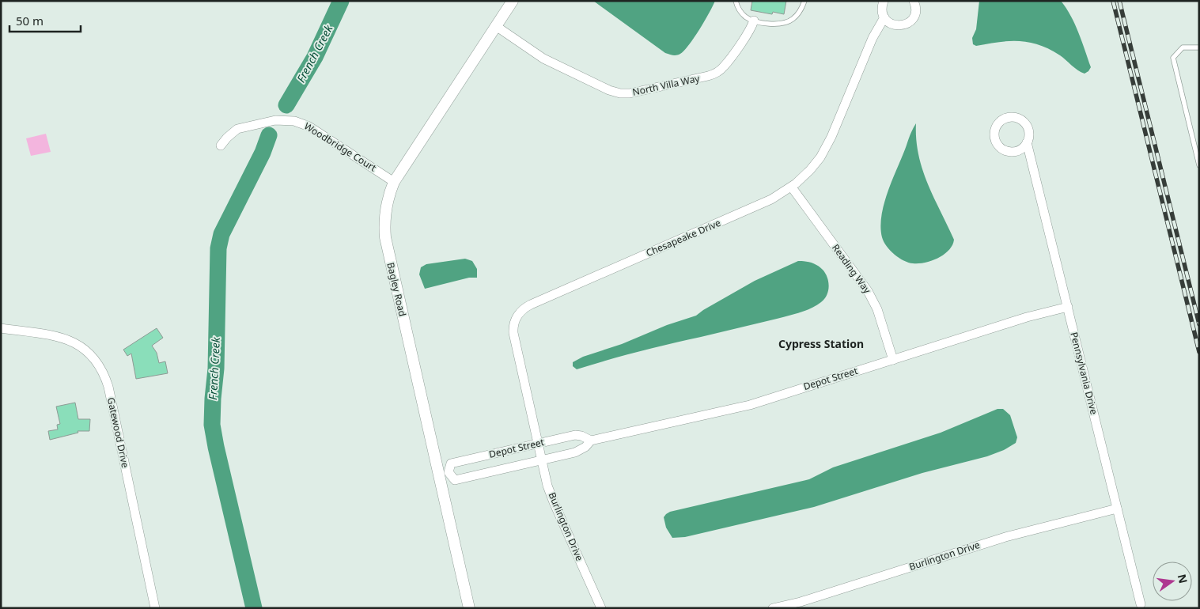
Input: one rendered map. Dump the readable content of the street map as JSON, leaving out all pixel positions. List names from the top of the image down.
{
  "streets": {
    "street": [
      "North Villa Way",
      "Woodbridge Court",
      "Chesapeake Drive",
      "Reading Way",
      "Bagley Road",
      "Pennsylvania Drive",
      "Depot Street",
      "Gatewood Drive",
      "Burlington Drive"
    ]
  },
  "crossings": [
    ["North Villa Way", "Bagley Road"],
    ["Woodbridge Court", "Bagley Road"],
    ["Chesapeake Drive", "Reading Way"],
    ["Chesapeake Drive", "Depot Street"],
    ["Chesapeake Drive", "Burlington Drive"],
    ["Reading Way", "Depot Street"],
    ["Bagley Road", "Depot Street"],
    ["Pennsylvania Drive", "Depot Street"],
    ["Pennsylvania Drive", "Burlington Drive"],
    ["Depot Street", "Burlington Drive"]
  ],
  "districts": ["Cypress Station"],
  "water": ["French Creek"],
  "scale_bar": "50 m",
  "north": "right"
}
